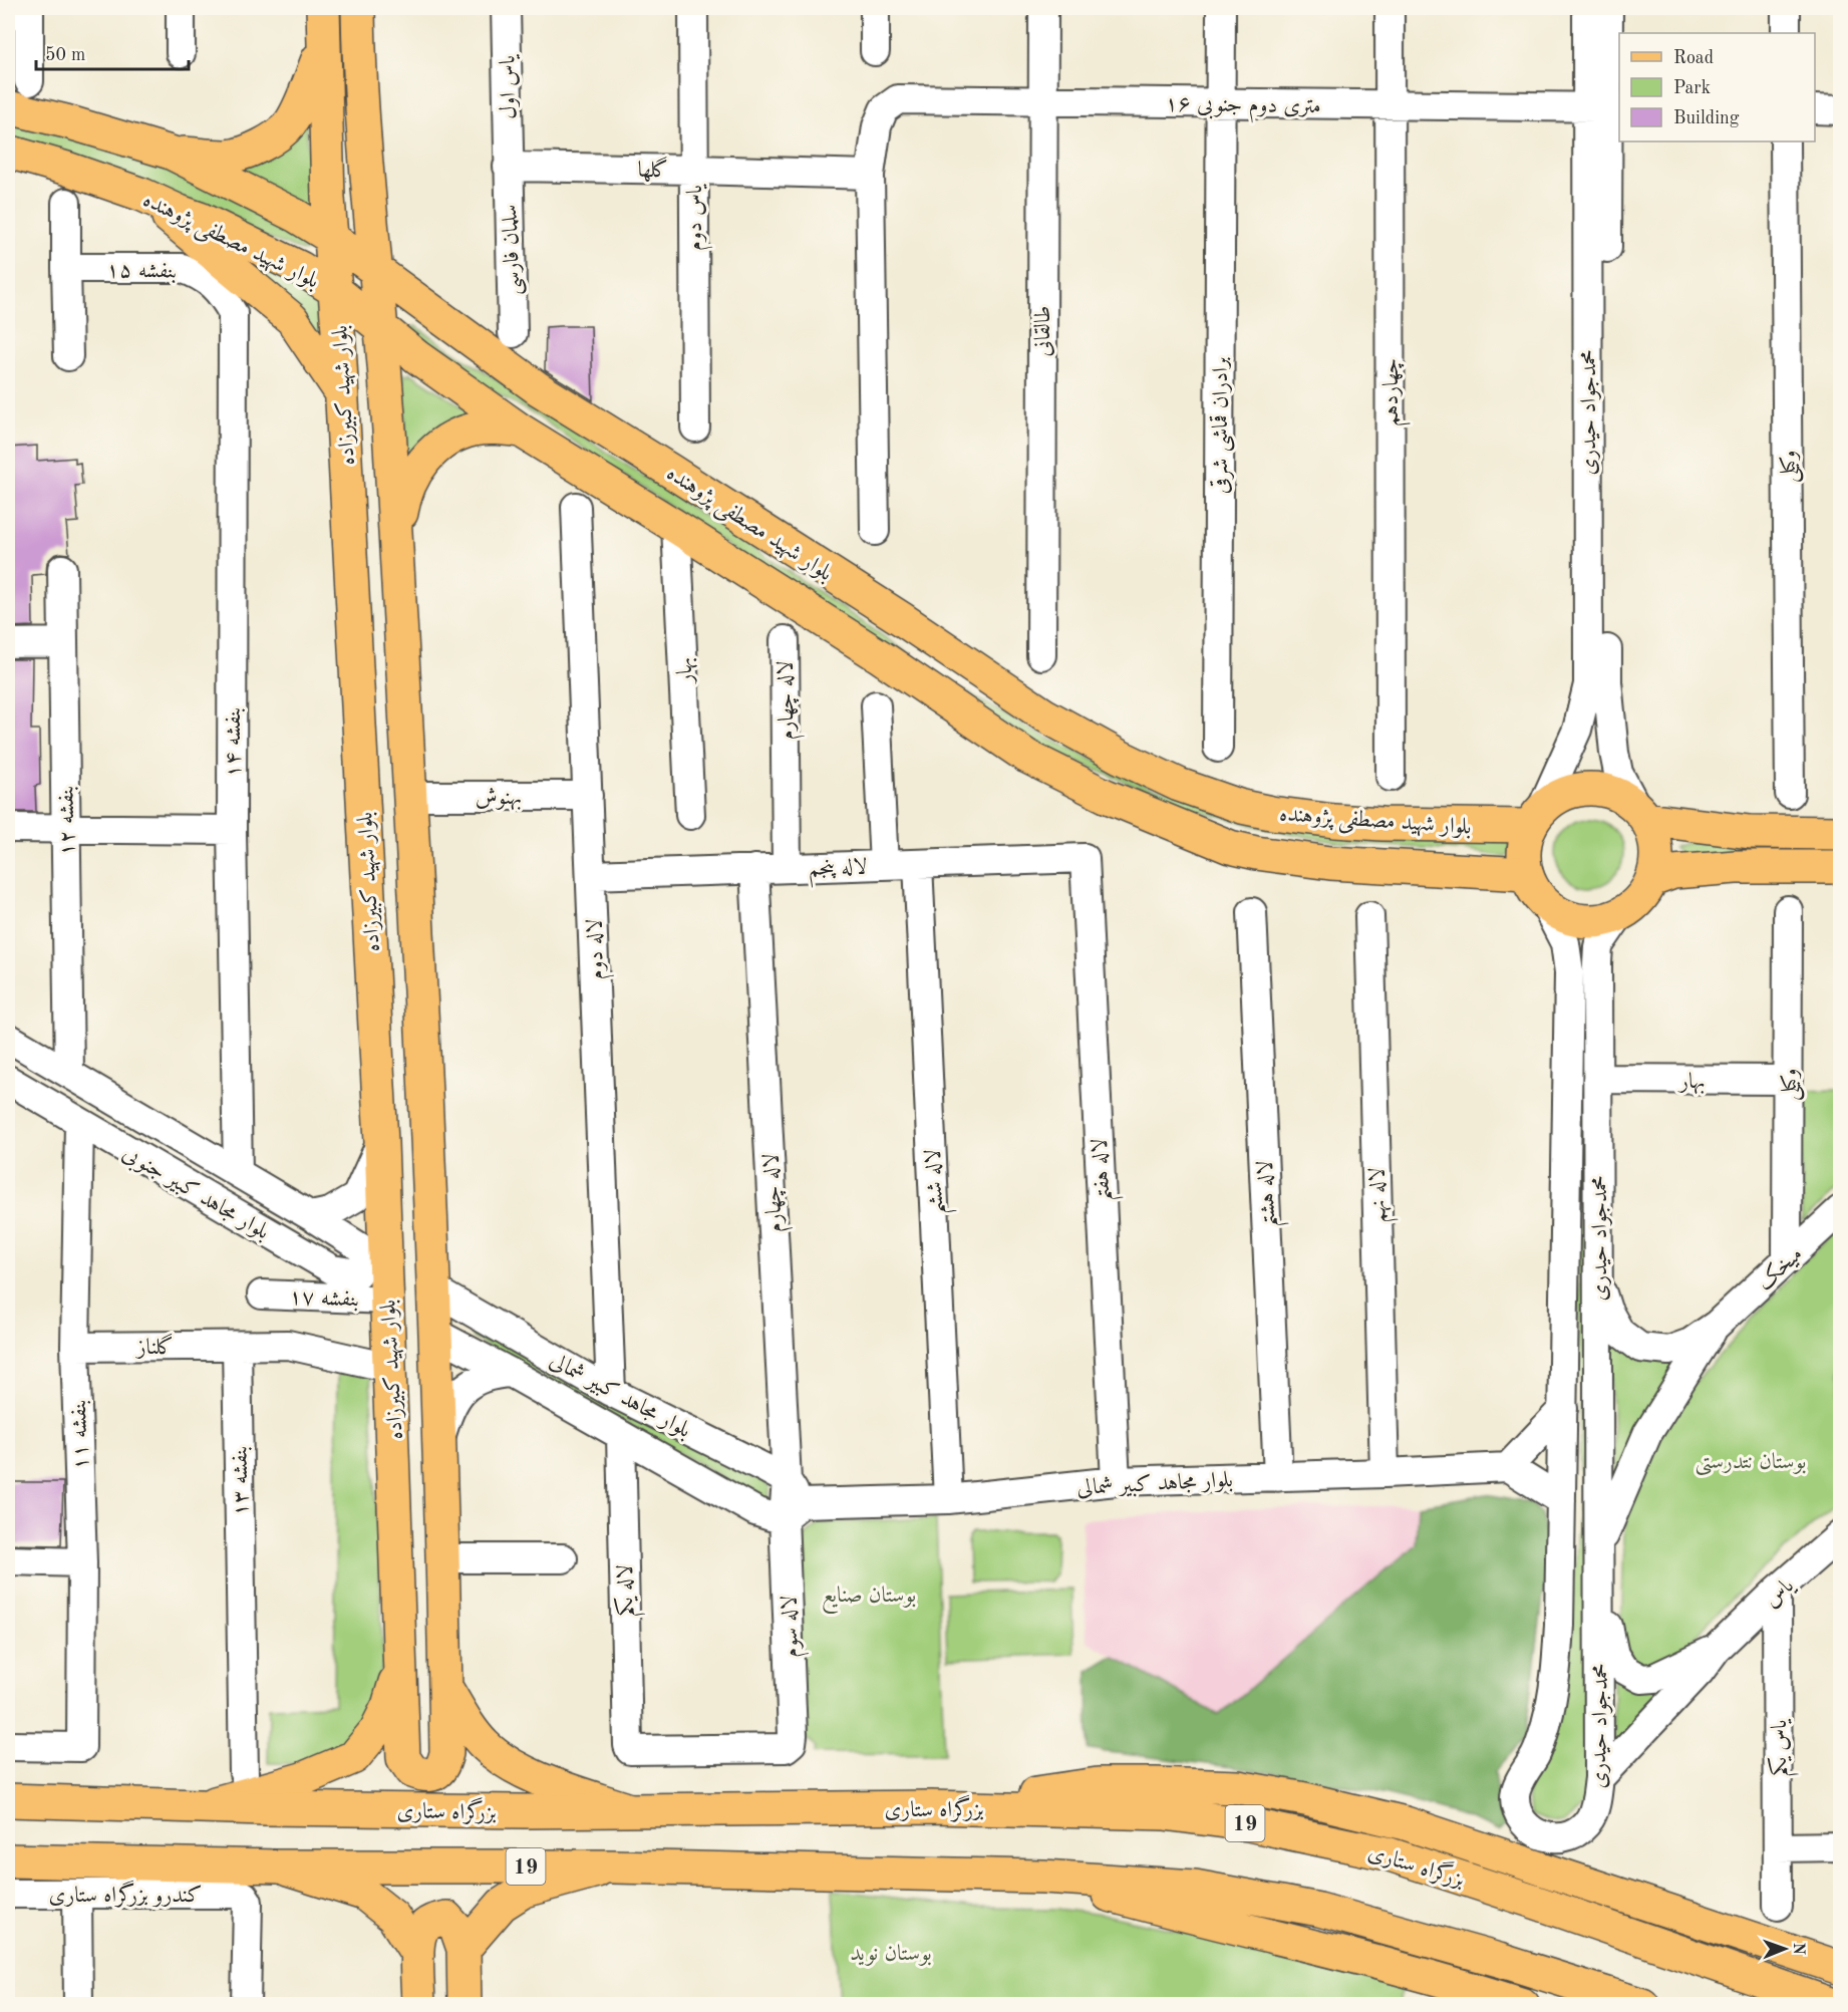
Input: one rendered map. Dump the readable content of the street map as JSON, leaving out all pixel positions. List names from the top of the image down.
{
  "streets": {
    "main road": [
      "بلوار شهید مصطفی پژوهنده",
      "بلوار شهید کبیرزاده",
      "بزرگراه ستاری",
      "19"
    ],
    "street": [
      "یاس اول",
      "۱۶ متری دوم جنوبی",
      "گلها",
      "یاس دوم",
      "سلمان فارسی",
      "بنفشه ۱۵",
      "طالقانی",
      "چهاردهم",
      "محمدجواد حیدری",
      "برادران قماشی شرقی",
      "وکیلی",
      "بهار",
      "لاله چهارم",
      "بنفشه ۱۴",
      "بهنوش",
      "بنفشه ۱۲",
      "لاله پنجم",
      "لاله دوم",
      "لاله هفتم",
      "لاله ششم",
      "بلوار مجاهد کبیر جنوبی",
      "لاله هشتم",
      "لاله نهم",
      "میخک",
      "بنفشه ۱۷",
      "گلناز",
      "بلوار مجاهد کبیر شمالی",
      "بنفشه ۱۱",
      "بنفشه ۱۳",
      "لاله یکم",
      "یاس",
      "لاله سوم",
      "یاس یکم",
      "کندرو بزرگراه ستاری"
    ]
  },
  "crossings": [
    ["یاس اول", "گلها"],
    ["یاس اول", "سلمان فارسی"],
    ["۱۶ متری دوم جنوبی", "گلها"],
    ["۱۶ متری دوم جنوبی", "طالقانی"],
    ["۱۶ متری دوم جنوبی", "چهاردهم"],
    ["۱۶ متری دوم جنوبی", "محمدجواد حیدری"],
    ["۱۶ متری دوم جنوبی", "برادران قماشی شرقی"],
    ["گلها", "یاس دوم"],
    ["گلها", "سلمان فارسی"],
    ["بلوار شهید مصطفی پژوهنده", "بلوار شهید کبیرزاده"],
    ["بلوار شهید مصطفی پژوهنده", "محمدجواد حیدری"],
    ["بلوار شهید مصطفی پژوهنده", "بهار"],
    ["بنفشه ۱۵", "بنفشه ۱۴"],
    ["بلوار شهید کبیرزاده", "بهنوش"],
    ["بلوار شهید کبیرزاده", "بلوار مجاهد کبیر جنوبی"],
    ["بلوار شهید کبیرزاده", "بنفشه ۱۷"],
    ["بلوار شهید کبیرزاده", "بلوار مجاهد کبیر شمالی"],
    ["محمدجواد حیدری", "بهار"],
    ["وکیلی", "بهار"],
    ["وکیلی", "میخک"],
    ["لاله چهارم", "لاله پنجم"],
    ["لاله چهارم", "بلوار مجاهد کبیر شمالی"],
    ["لاله چهارم", "لاله سوم"],
    ["بنفشه ۱۴", "بلوار مجاهد کبیر جنوبی"],
    ["بهنوش", "لاله دوم"],
    ["بنفشه ۱۲", "بلوار مجاهد کبیر جنوبی"],
    ["لاله پنجم", "لاله دوم"],
    ["لاله پنجم", "لاله هفتم"],
    ["لاله پنجم", "لاله ششم"],
    ["لاله دوم", "بلوار مجاهد کبیر شمالی"],
    ["لاله هفتم", "بلوار مجاهد کبیر شمالی"],
    ["لاله ششم", "بلوار مجاهد کبیر شمالی"],
    ["بلوار مجاهد کبیر جنوبی", "بنفشه ۱۷"],
    ["بلوار مجاهد کبیر جنوبی", "بنفشه ۱۱"],
    ["لاله هشتم", "بلوار مجاهد کبیر شمالی"],
    ["لاله نهم", "بلوار مجاهد کبیر شمالی"],
    ["گلناز", "بنفشه ۱۱"],
    ["گلناز", "بنفشه ۱۳"],
    ["بلوار مجاهد کبیر شمالی", "لاله یکم"],
    ["بلوار مجاهد کبیر شمالی", "لاله سوم"],
    ["لاله یکم", "لاله سوم"],
    ["یاس", "یاس یکم"]
  ],
  "parks": ["بوستان نتدرستی", "بوستان صنایع", "بوستان نوید"],
  "legend": ["Road", "Park", "Building"],
  "scale_bar": "50 m",
  "north": "right"
}
